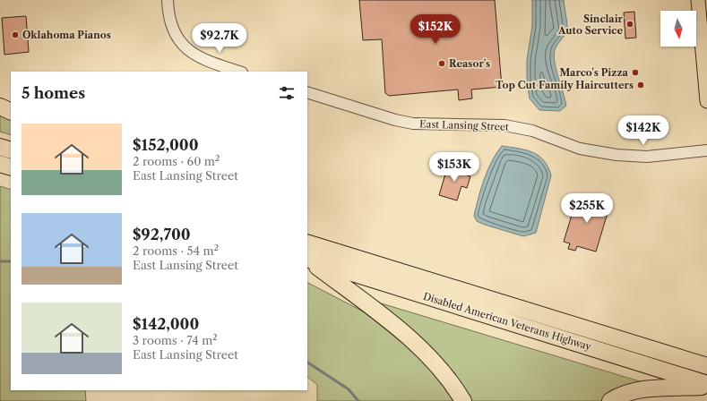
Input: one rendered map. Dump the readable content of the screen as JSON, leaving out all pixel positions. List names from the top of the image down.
{
  "streets": {
    "highway": ["Disabled American Veterans Highway"],
    "street": ["East Lansing Street"]
  },
  "places": [
    "Sinclair Auto Service",
    "Oklahoma Pianos",
    "Reasor's",
    "Marco's Pizza",
    "Top Cut Family Haircutters"
  ],
  "north": "bottom",
  "page": {
    "price": [
      "$152K",
      "$92.7K",
      "$142K",
      "$153K",
      "$255K"
    ],
    "heading": "5 homes",
    "list": [
      {
        "name": "$152,000",
        "note": "2 rooms · 60 m² · East Lansing Street"
      },
      {
        "name": "$92,700",
        "note": "2 rooms · 54 m² · East Lansing Street"
      },
      {
        "name": "$142,000",
        "note": "3 rooms · 74 m² · East Lansing Street"
      }
    ]
  }
}
